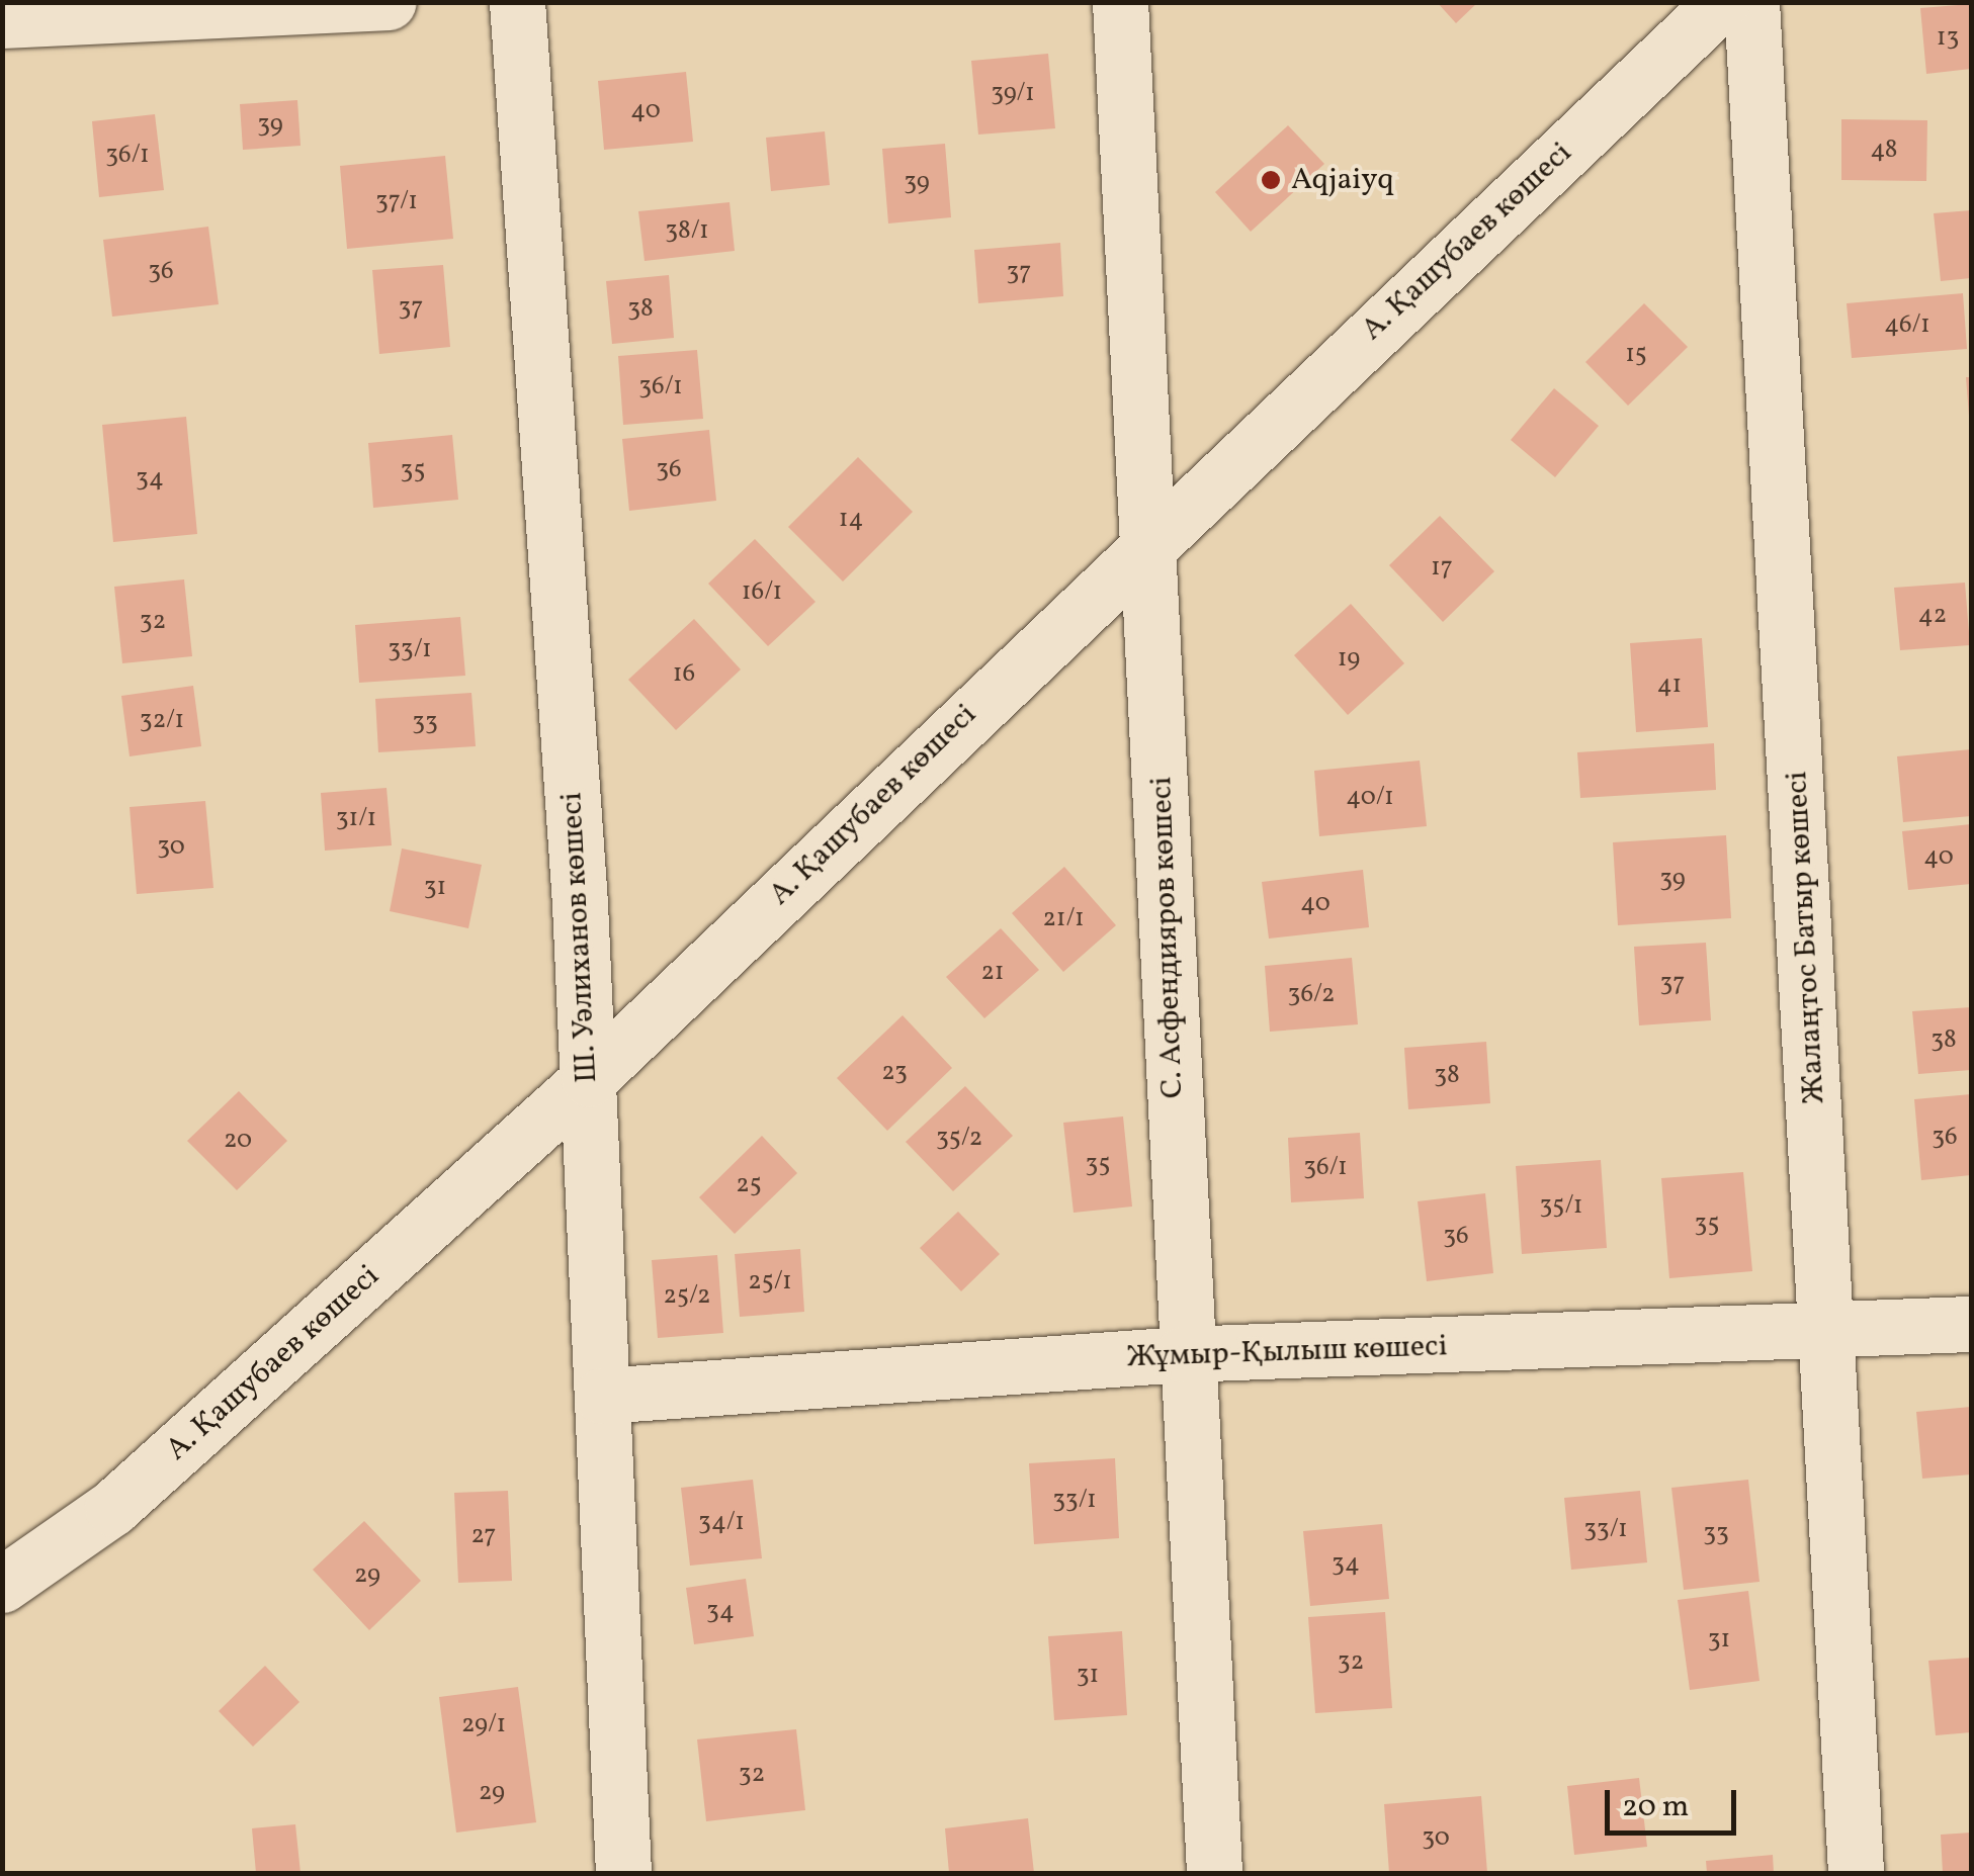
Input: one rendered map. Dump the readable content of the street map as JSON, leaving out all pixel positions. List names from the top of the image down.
{
  "streets": {
    "street": [
      "А. Қашубаев көшесі",
      "Ш. Уәлиханов көшесі",
      "С. Асфендияров көшесі",
      "Жалаңтос Батыр көшесі",
      "Жұмыр-Қылыш көшесі"
    ]
  },
  "crossings": [
    ["А. Қашубаев көшесі", "Ш. Уәлиханов көшесі"],
    ["А. Қашубаев көшесі", "С. Асфендияров көшесі"],
    ["Ш. Уәлиханов көшесі", "Жұмыр-Қылыш көшесі"],
    ["С. Асфендияров көшесі", "Жұмыр-Қылыш көшесі"],
    ["Жалаңтос Батыр көшесі", "Жұмыр-Қылыш көшесі"]
  ],
  "places": ["Aqjaiyq"],
  "house_numbers": [
    "13",
    "39/1",
    "40",
    "39",
    "48",
    "36/1",
    "39",
    "37/1",
    "38/1",
    "36",
    "37",
    "37",
    "38",
    "46/1",
    "15",
    "36/1",
    "36",
    "35",
    "34",
    "14",
    "17",
    "16/1",
    "42",
    "32",
    "33/1",
    "19",
    "16",
    "41",
    "32/1",
    "33",
    "40/1",
    "31/1",
    "30",
    "40",
    "39",
    "31",
    "40",
    "21/1",
    "21",
    "37",
    "36/2",
    "38",
    "23",
    "38",
    "36",
    "35/2",
    "20",
    "35",
    "36/1",
    "25",
    "35/1",
    "35",
    "36",
    "25/1",
    "25/2",
    "33/1",
    "34/1",
    "33/1",
    "33",
    "27",
    "34",
    "29",
    "34",
    "31",
    "32",
    "31",
    "29/1",
    "32",
    "29",
    "30"
  ],
  "scale_bar": "20 m"
}
